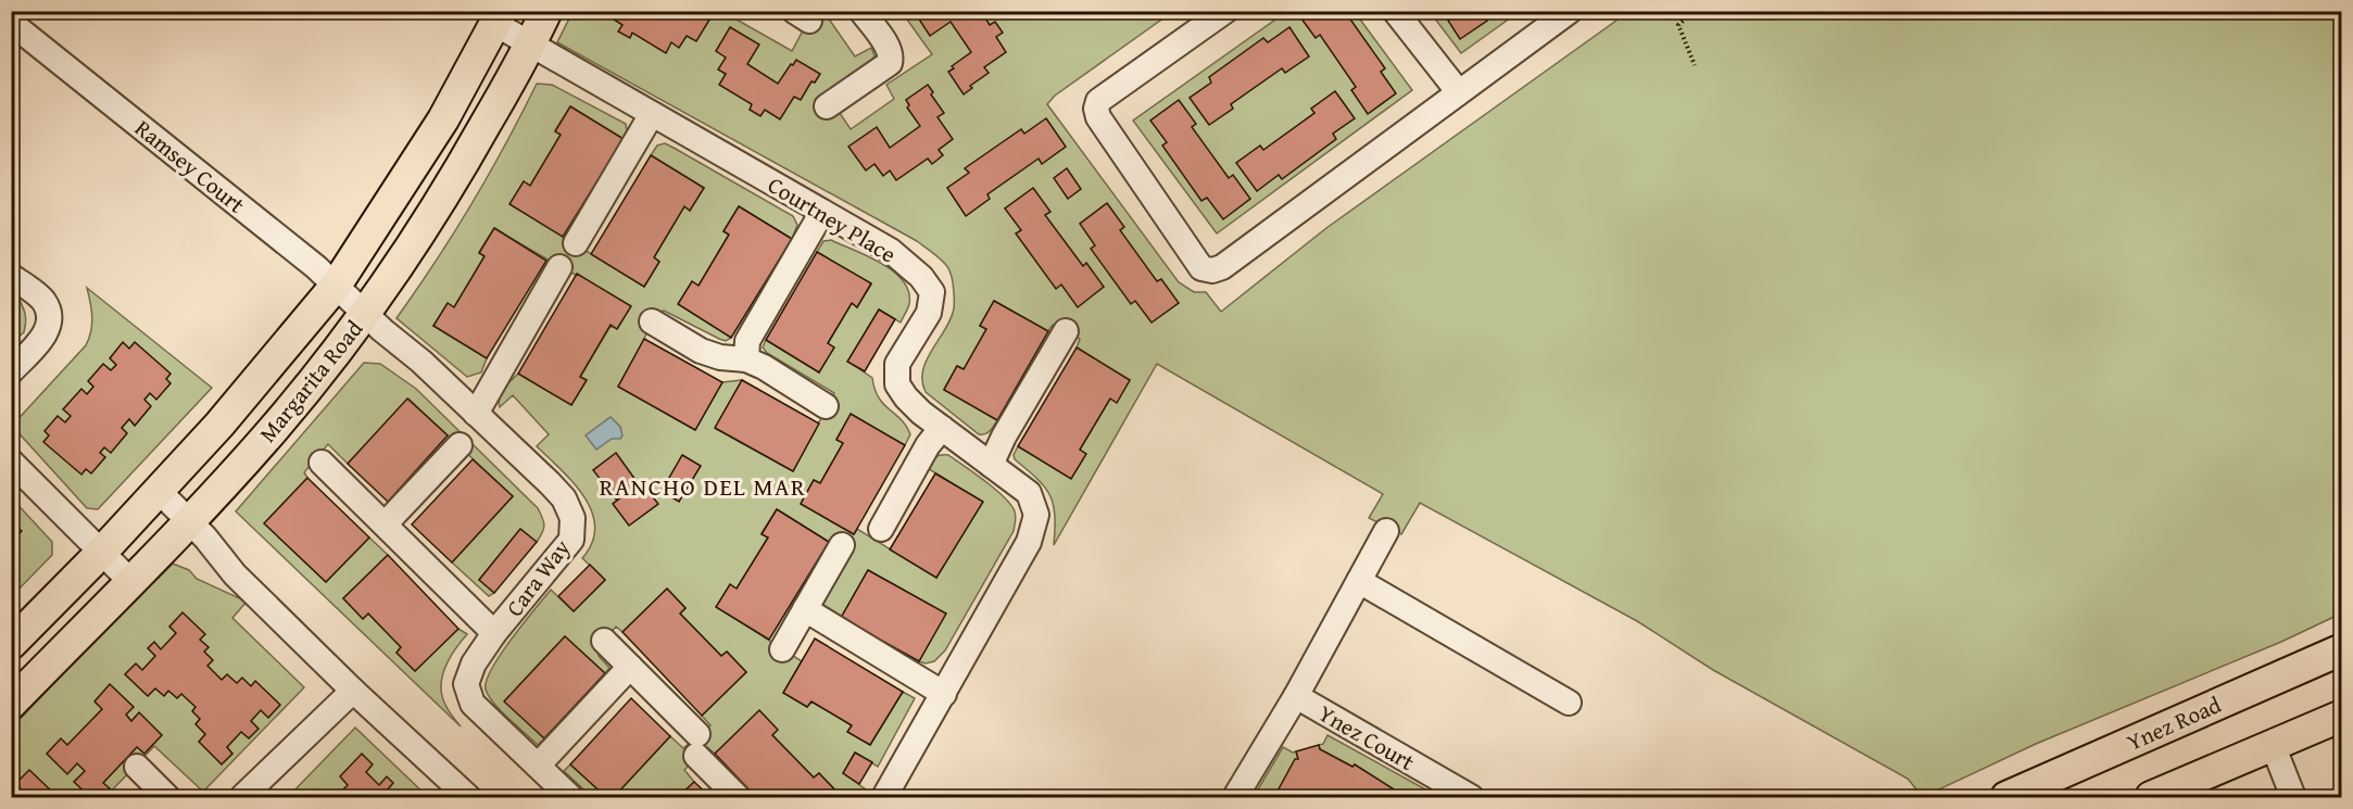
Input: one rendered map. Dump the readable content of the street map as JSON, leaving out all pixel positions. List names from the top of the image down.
{
  "streets": {
    "main road": ["Margarita Road", "Ynez Road"],
    "street": [
      "Ramsey Court",
      "Courtney Place",
      "Cara Way",
      "Ynez Court"
    ]
  },
  "crossings": [
    ["Ramsey Court", "Margarita Road"],
    ["Ramsey Court", "Cara Way"],
    ["Courtney Place", "Margarita Road"],
    ["Margarita Road", "Cara Way"]
  ],
  "districts": ["RANCHO DEL MAR"]
}
